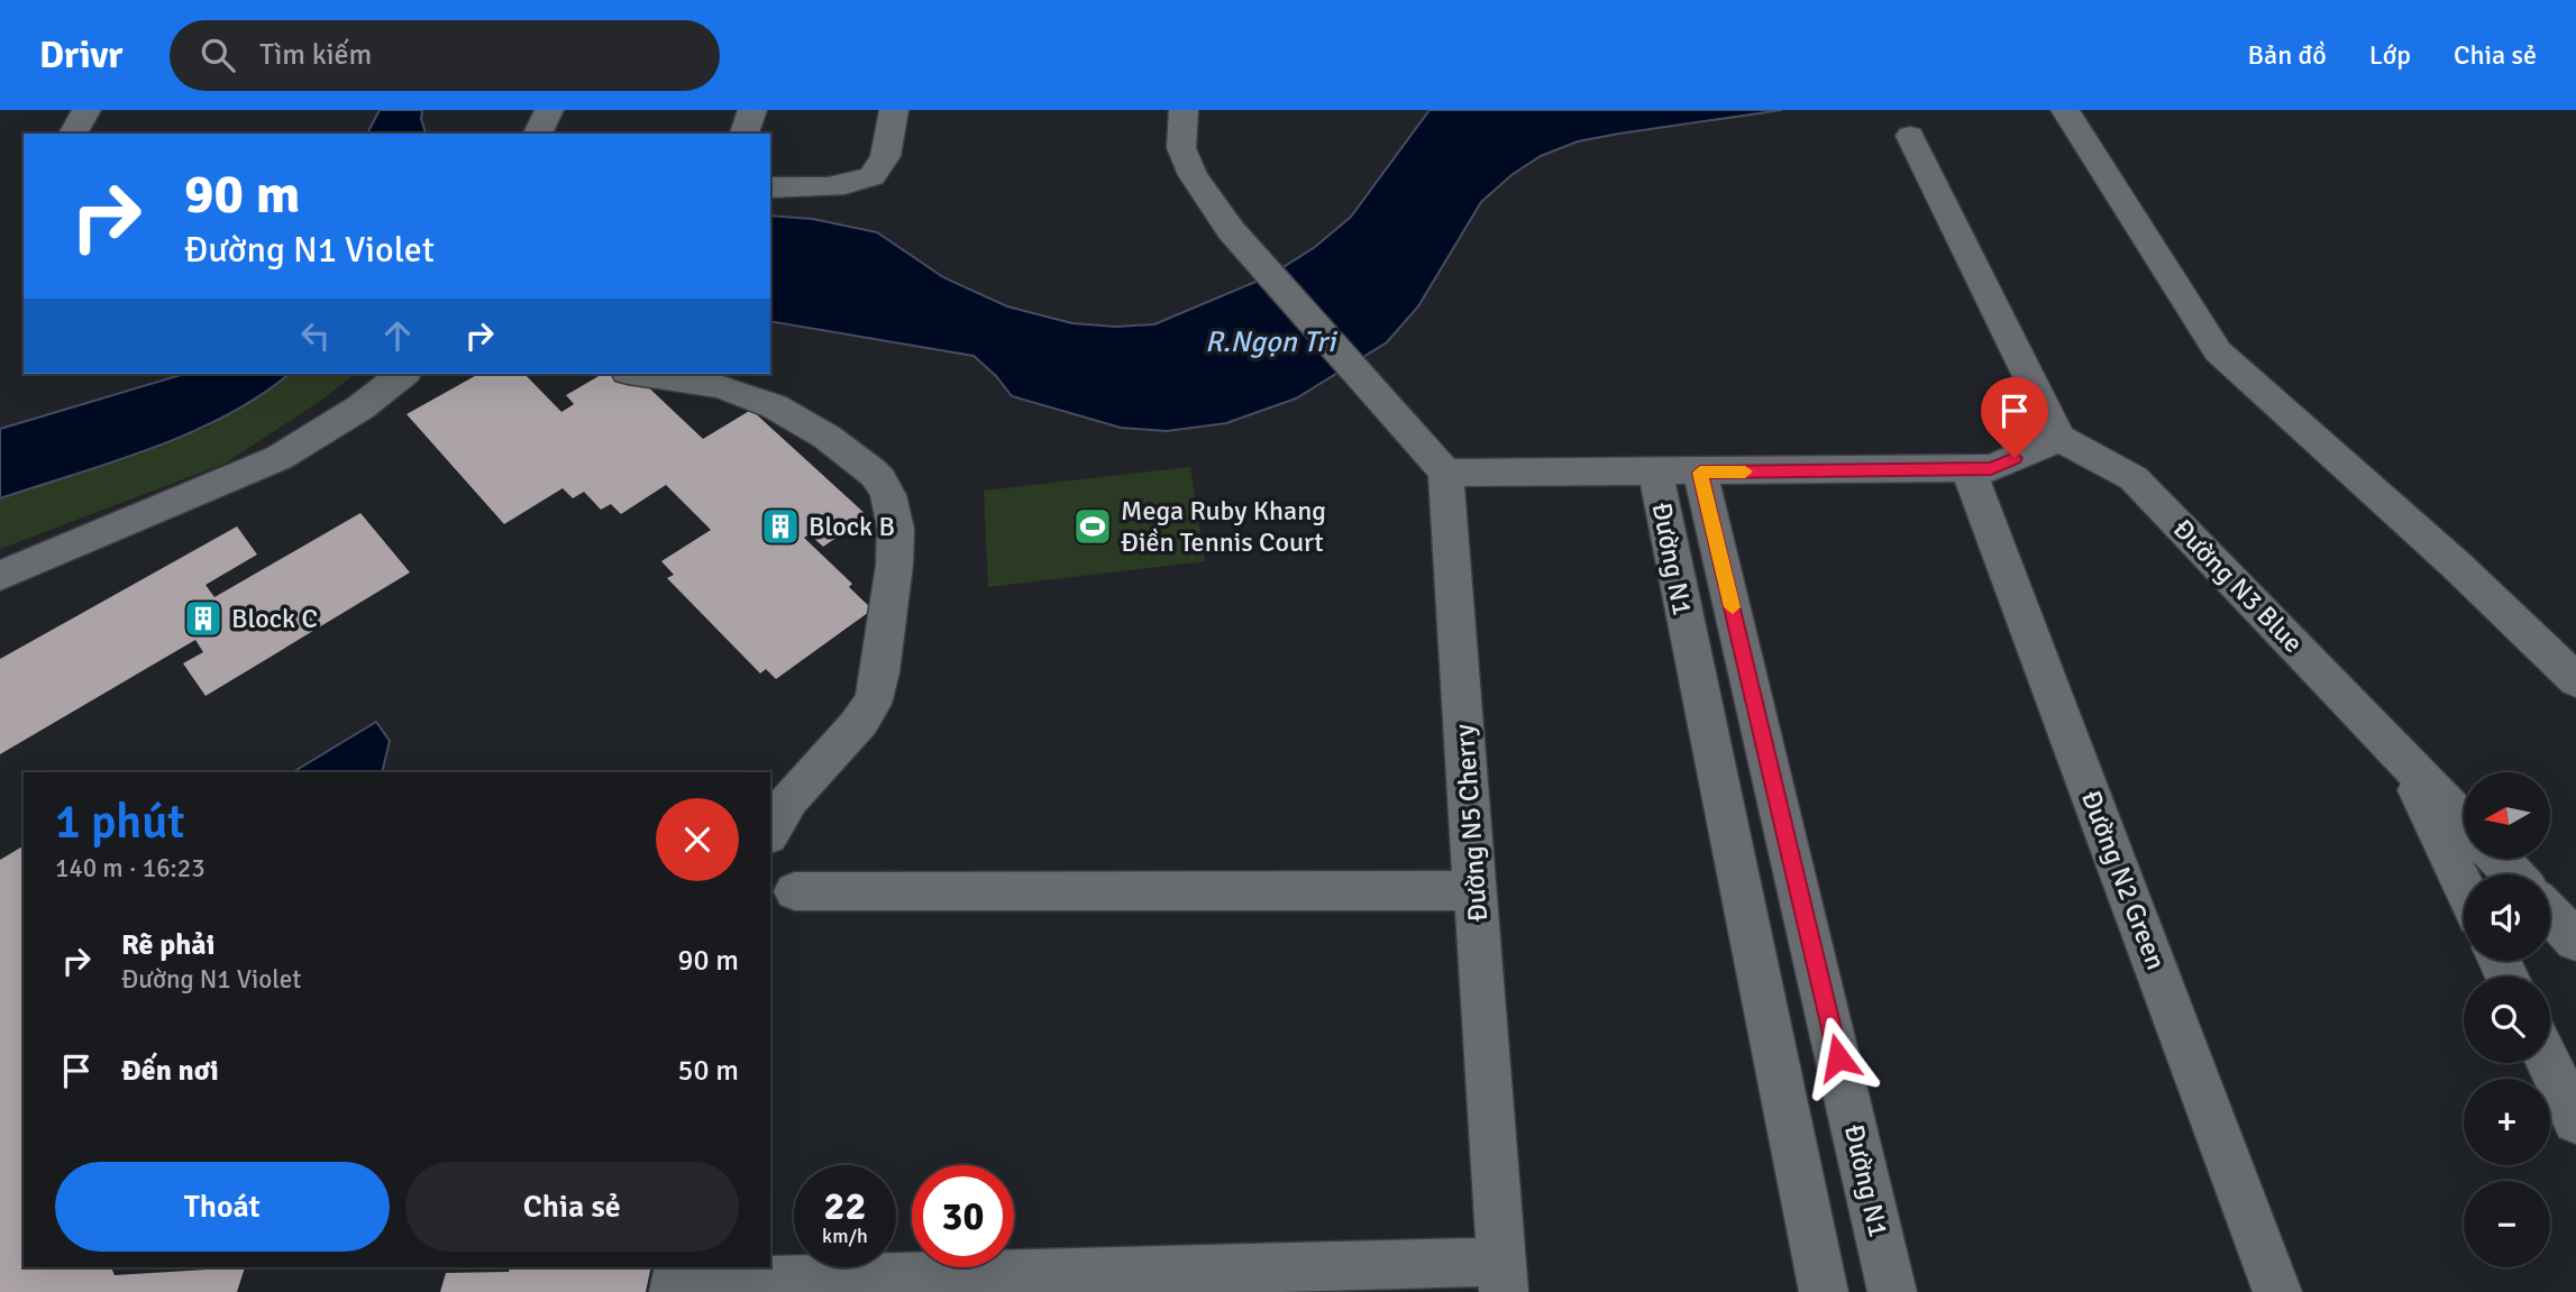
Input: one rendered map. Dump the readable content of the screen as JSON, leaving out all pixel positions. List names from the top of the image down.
{
  "streets": {
    "street": [
      "Đường N1",
      "Đường N3 Blue",
      "Đường N5 Cherry",
      "Đường N2 Green"
    ]
  },
  "water": ["R.Ngọn Tri"],
  "places": {
    "building": ["Block B", "Block C"],
    "sports": ["Mega Ruby Khang Điền Tennis Court"]
  },
  "north": "left",
  "page": {
    "header": "Drivr",
    "search": "Tìm kiếm",
    "nav": ["Bản đồ", "Lớp", "Chia sẻ"],
    "turn": ["90 m", "Đường N1 Violet"],
    "map_buttons": ["+", "−"],
    "heading": ["1 phút", "140 m · 16:23"],
    "list": [
      {
        "name": "Rẽ phải",
        "note": "Đường N1 Violet",
        "value": "90 m"
      },
      {
        "name": "Đến nơi",
        "value": "50 m"
      }
    ],
    "buttons": ["Thoát", "Chia sẻ"],
    "speed": "22 km/h",
    "limit": "30"
  }
}
